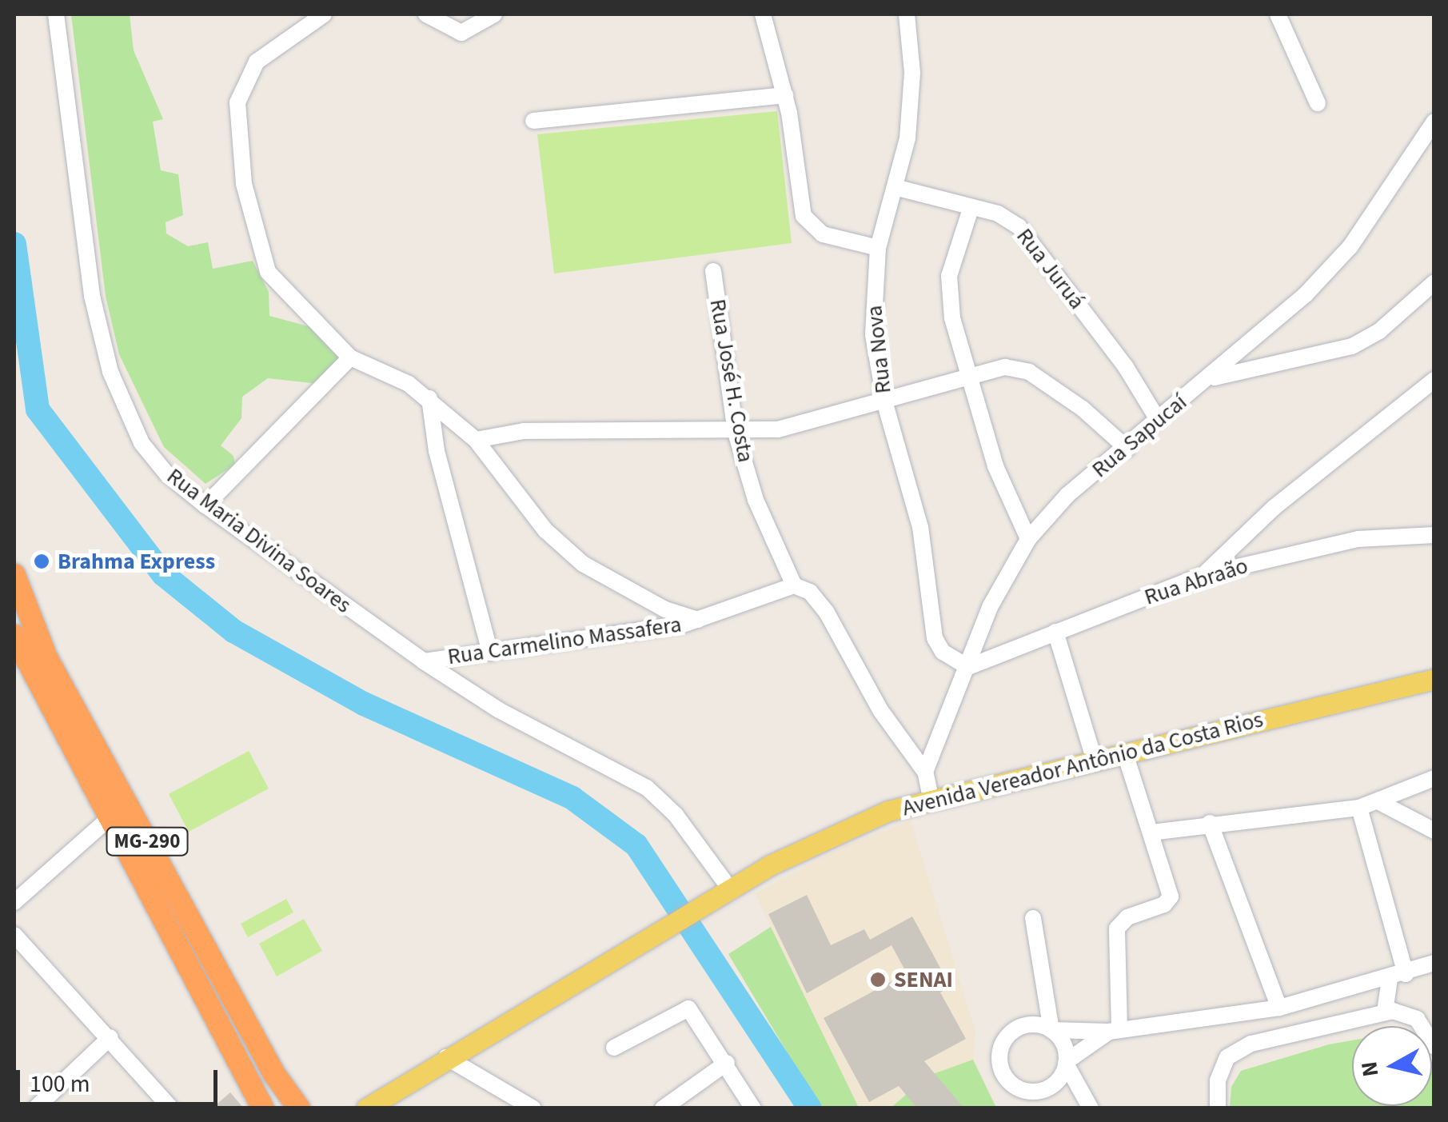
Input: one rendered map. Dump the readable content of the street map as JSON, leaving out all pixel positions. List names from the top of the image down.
{
  "streets": {
    "highway": ["MG-290"],
    "main road": ["Avenida Vereador Antônio da Costa Rios"],
    "street": [
      "Rua Juruá",
      "Rua Nova",
      "Rua José H. Costa",
      "Rua Sapucaí",
      "Rua Maria Divina Soares",
      "Rua Abraão",
      "Rua Carmelino Massafera"
    ]
  },
  "crossings": [
    ["Rua Juruá", "Rua Nova"],
    ["Rua Juruá", "Rua Sapucaí"],
    ["Rua Nova", "Rua Sapucaí"],
    ["Rua Nova", "Rua Abraão"],
    ["Rua José H. Costa", "Rua Sapucaí"],
    ["Rua José H. Costa", "Rua Carmelino Massafera"],
    ["Rua Sapucaí", "Rua Abraão"],
    ["Rua Maria Divina Soares", "Rua Carmelino Massafera"],
    ["Rua Maria Divina Soares", "Avenida Vereador Antônio da Costa Rios"]
  ],
  "places": ["Brahma Express", "SENAI"],
  "scale_bar": "100 m",
  "north": "left"
}
